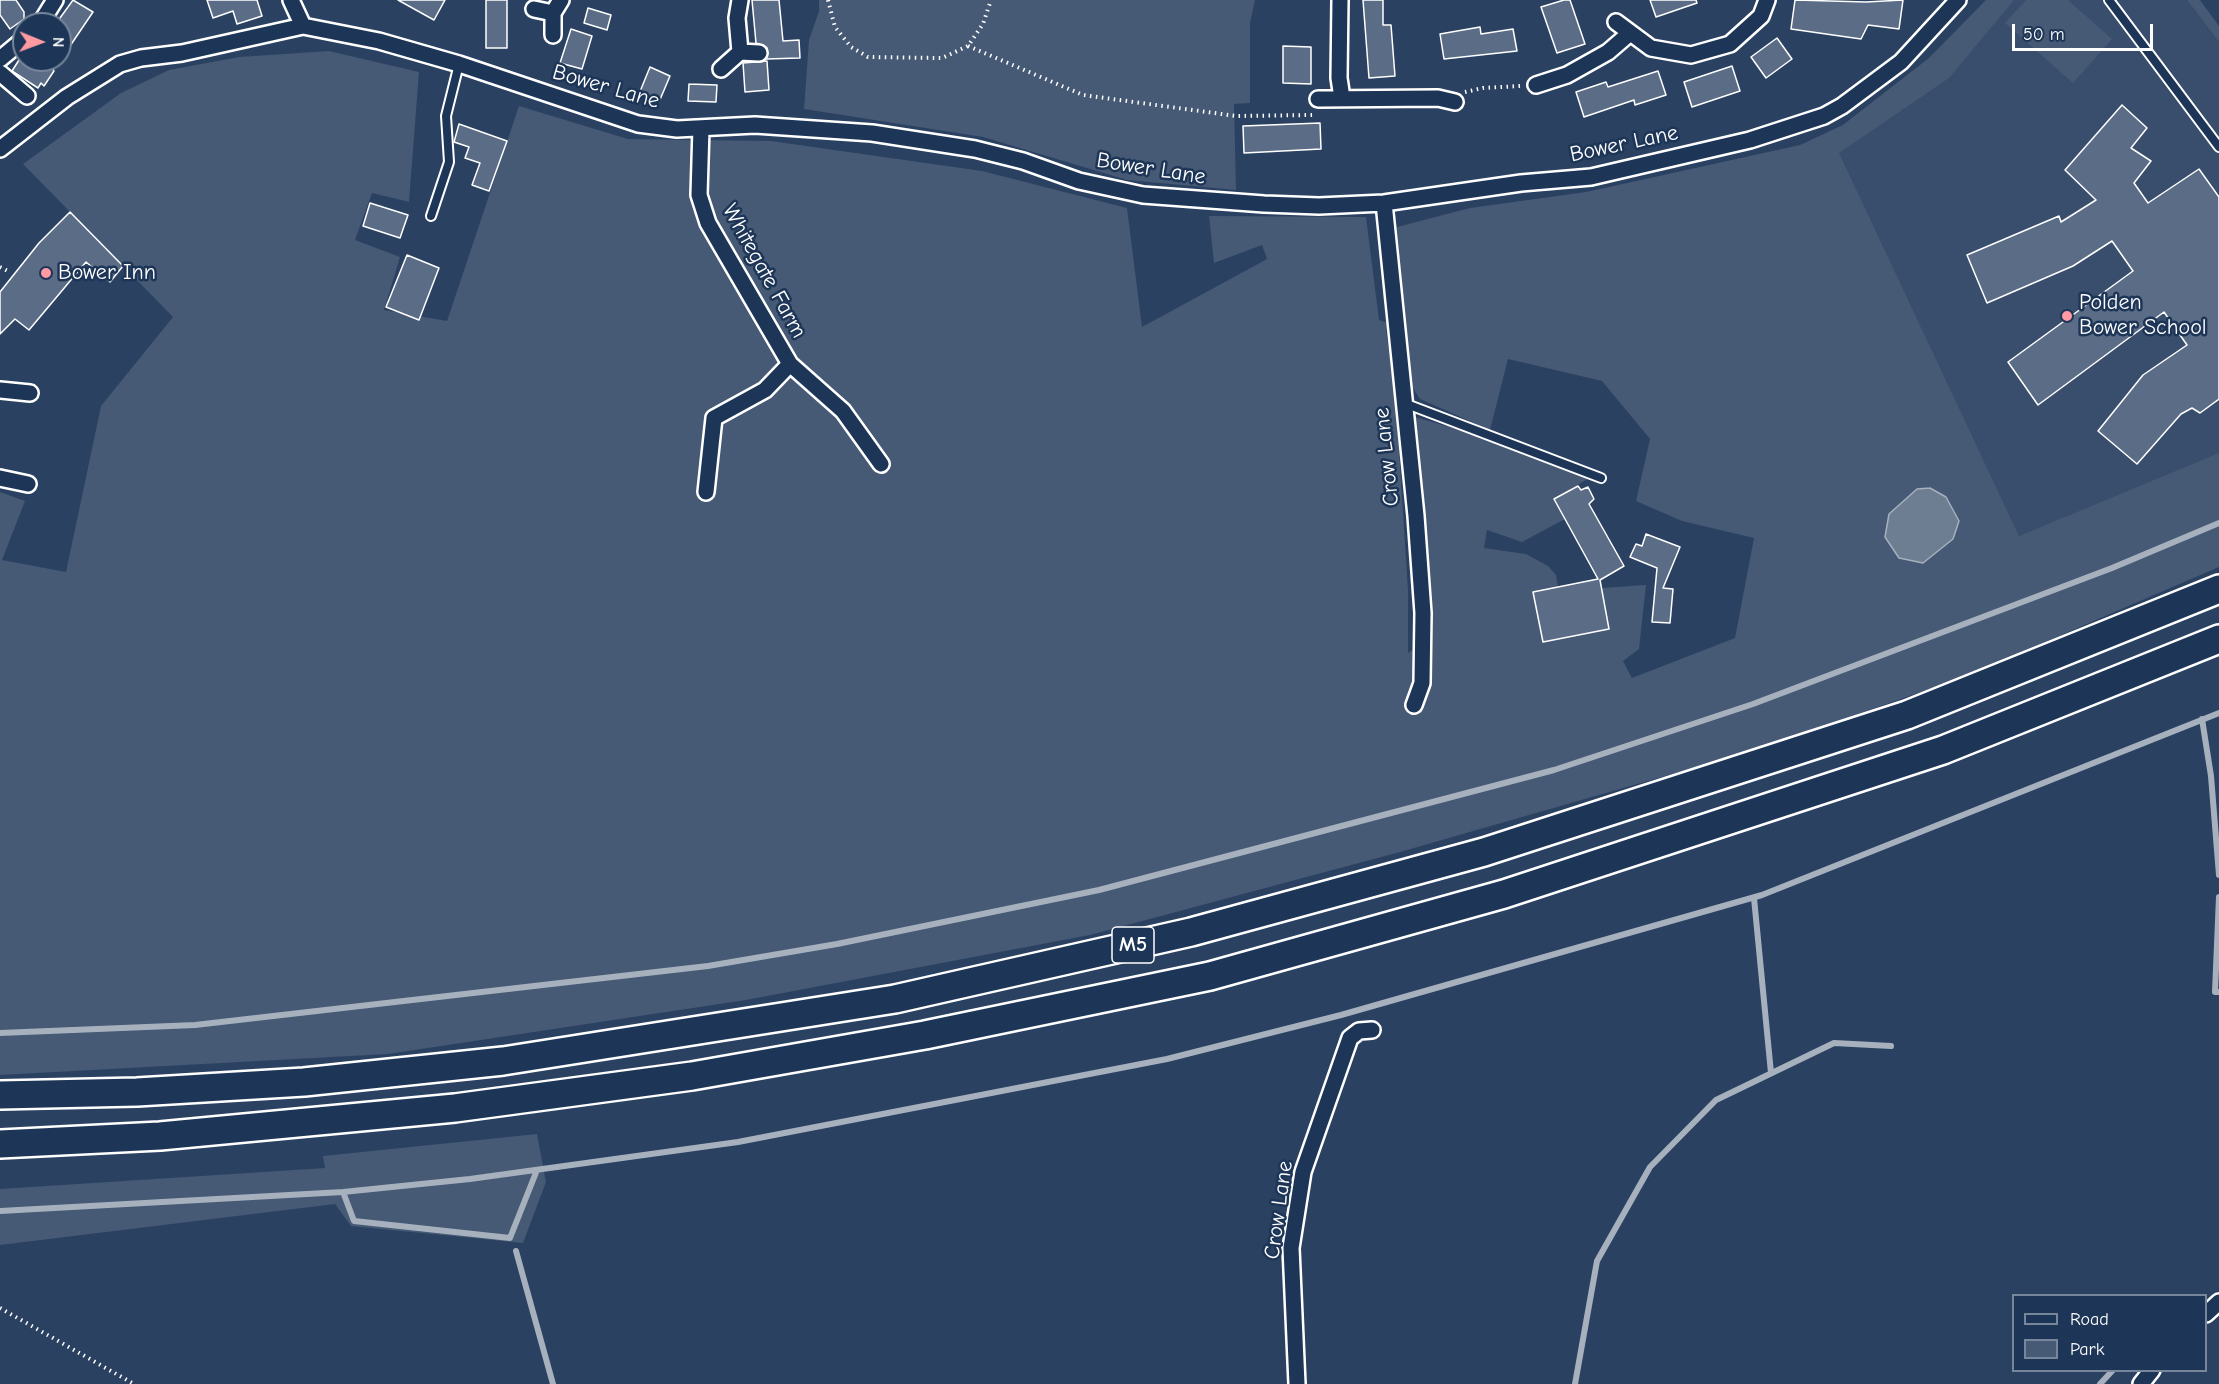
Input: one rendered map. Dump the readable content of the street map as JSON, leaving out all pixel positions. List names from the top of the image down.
{
  "streets": {
    "highway": ["M5"],
    "street": ["Bower Lane", "Whitegate Farm", "Crow Lane"]
  },
  "crossings": [
    ["Bower Lane", "Whitegate Farm"],
    ["Bower Lane", "Crow Lane"]
  ],
  "places": ["Bower Inn", "Polden Bower School"],
  "legend": ["Road", "Park"],
  "scale_bar": "50 m",
  "north": "right"
}
